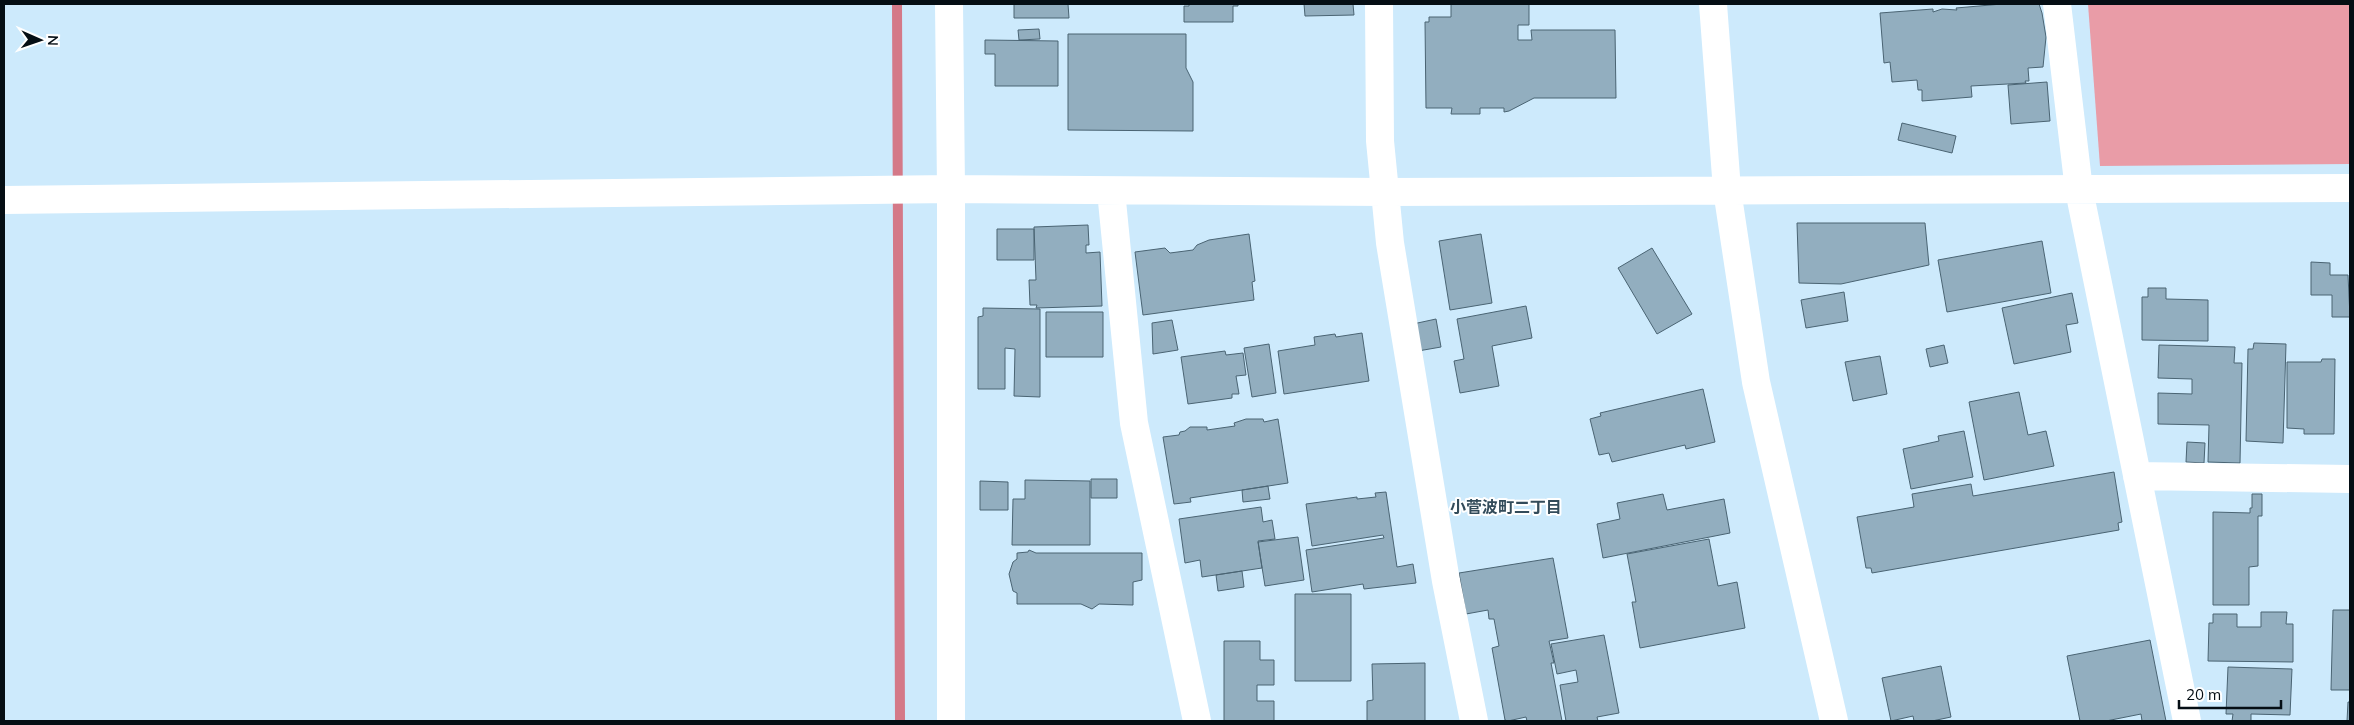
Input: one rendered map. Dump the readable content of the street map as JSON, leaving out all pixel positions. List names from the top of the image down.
{
  "districts": ["小菅波町二丁目"],
  "scale_bar": "20 m",
  "north": "right"
}
